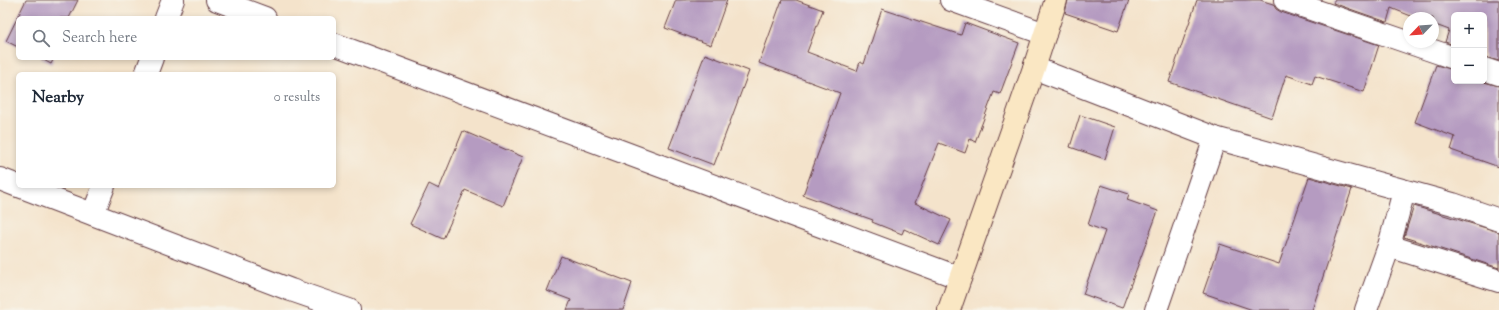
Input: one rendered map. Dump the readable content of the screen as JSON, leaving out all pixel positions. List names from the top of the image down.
{
  "north": "bottom left",
  "page": {
    "map_buttons": ["+", "−"],
    "search": "Search here",
    "heading": ["Nearby", "0 results"]
  }
}
